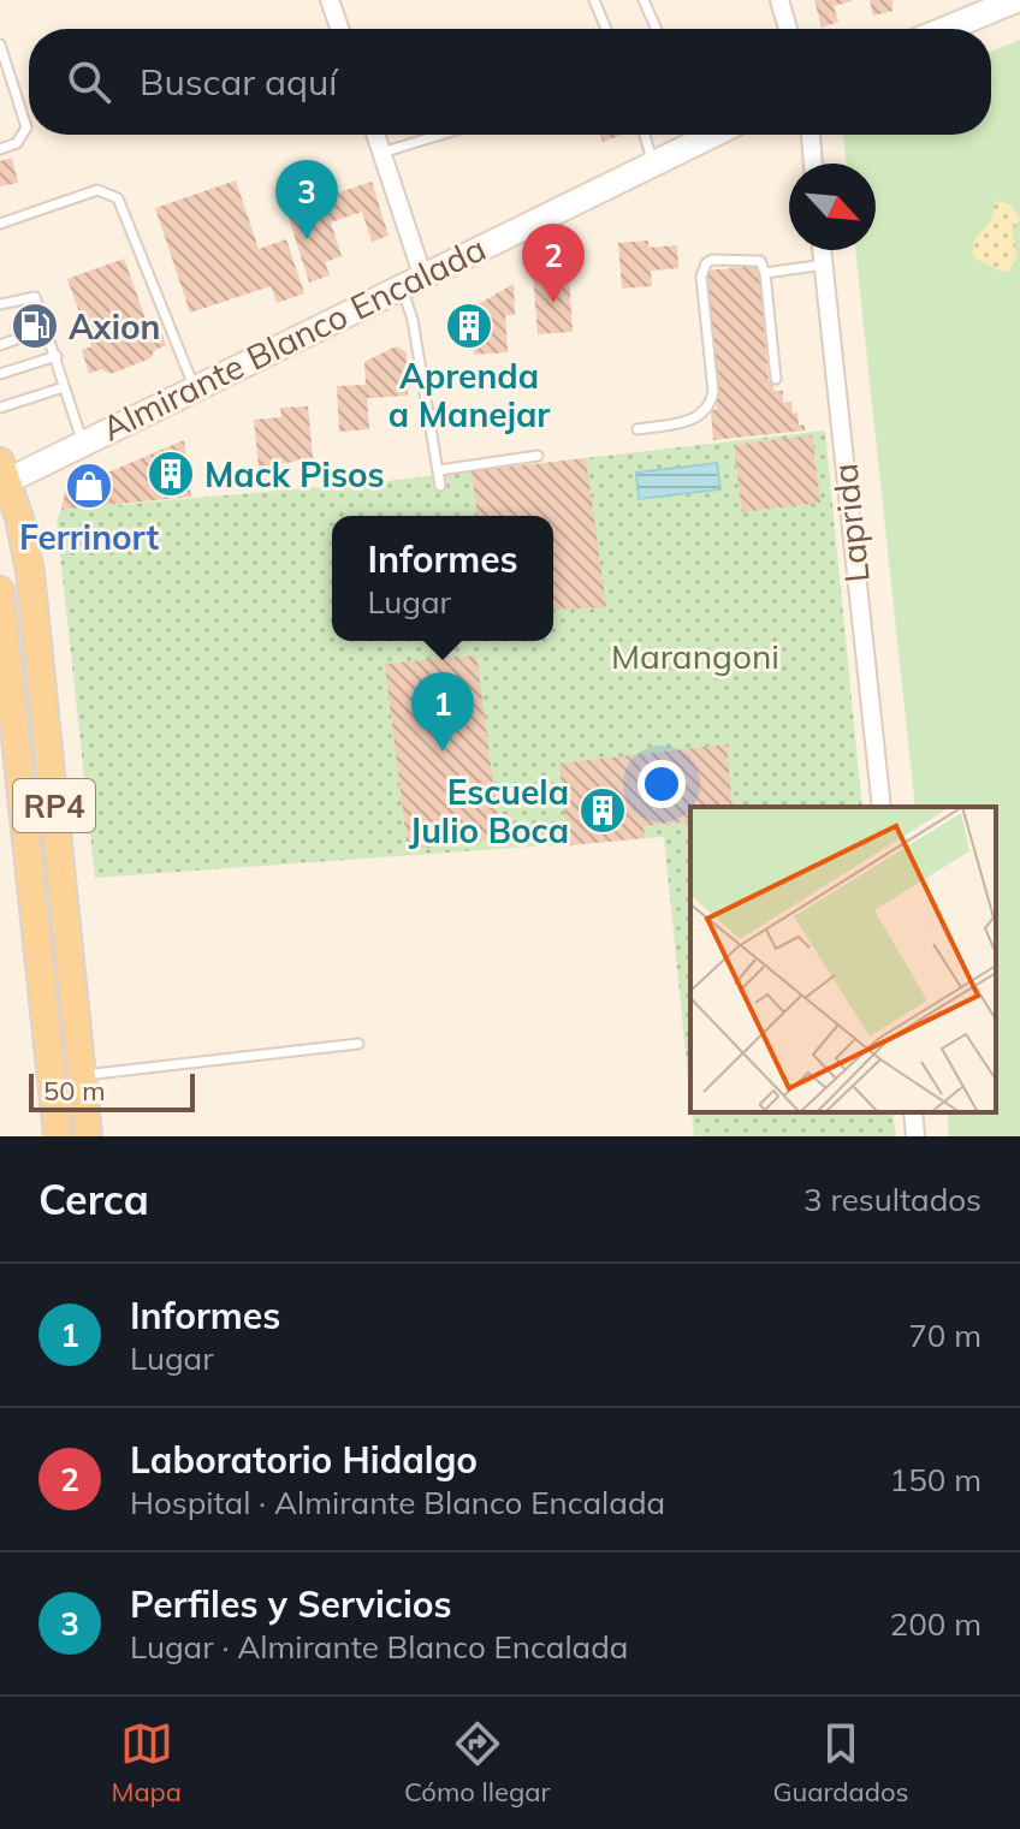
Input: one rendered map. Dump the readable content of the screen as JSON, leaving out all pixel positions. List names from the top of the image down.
{
  "streets": {
    "main road": ["Almirante Blanco Encalada", "RP4"],
    "street": ["Laprida"]
  },
  "crossings": [
    ["Almirante Blanco Encalada", "RP4"]
  ],
  "parks": ["Marangoni"],
  "places": {
    "fuel station": ["Axion"],
    "building": ["Aprenda a Manejar", "Mack Pisos", "Escuela Julio Boca"],
    "shop": ["Ferrinort"]
  },
  "scale_bar": "50 m",
  "north": "bottom right",
  "page": {
    "search": "Buscar aquí",
    "pins": ["3", "2", "1"],
    "popup": ["Informes", "Lugar"],
    "scale": "50 m",
    "heading": ["Cerca", "3 resultados"],
    "list": [
      {
        "mark": "1",
        "name": "Informes",
        "note": "Lugar",
        "value": "70 m"
      },
      {
        "mark": "2",
        "name": "Laboratorio Hidalgo",
        "note": "Hospital · Almirante Blanco Encalada",
        "value": "150 m"
      },
      {
        "mark": "3",
        "name": "Perfiles y Servicios",
        "note": "Lugar · Almirante Blanco Encalada",
        "value": "200 m"
      }
    ],
    "nav": ["Mapa", "Cómo llegar", "Guardados"]
  }
}
